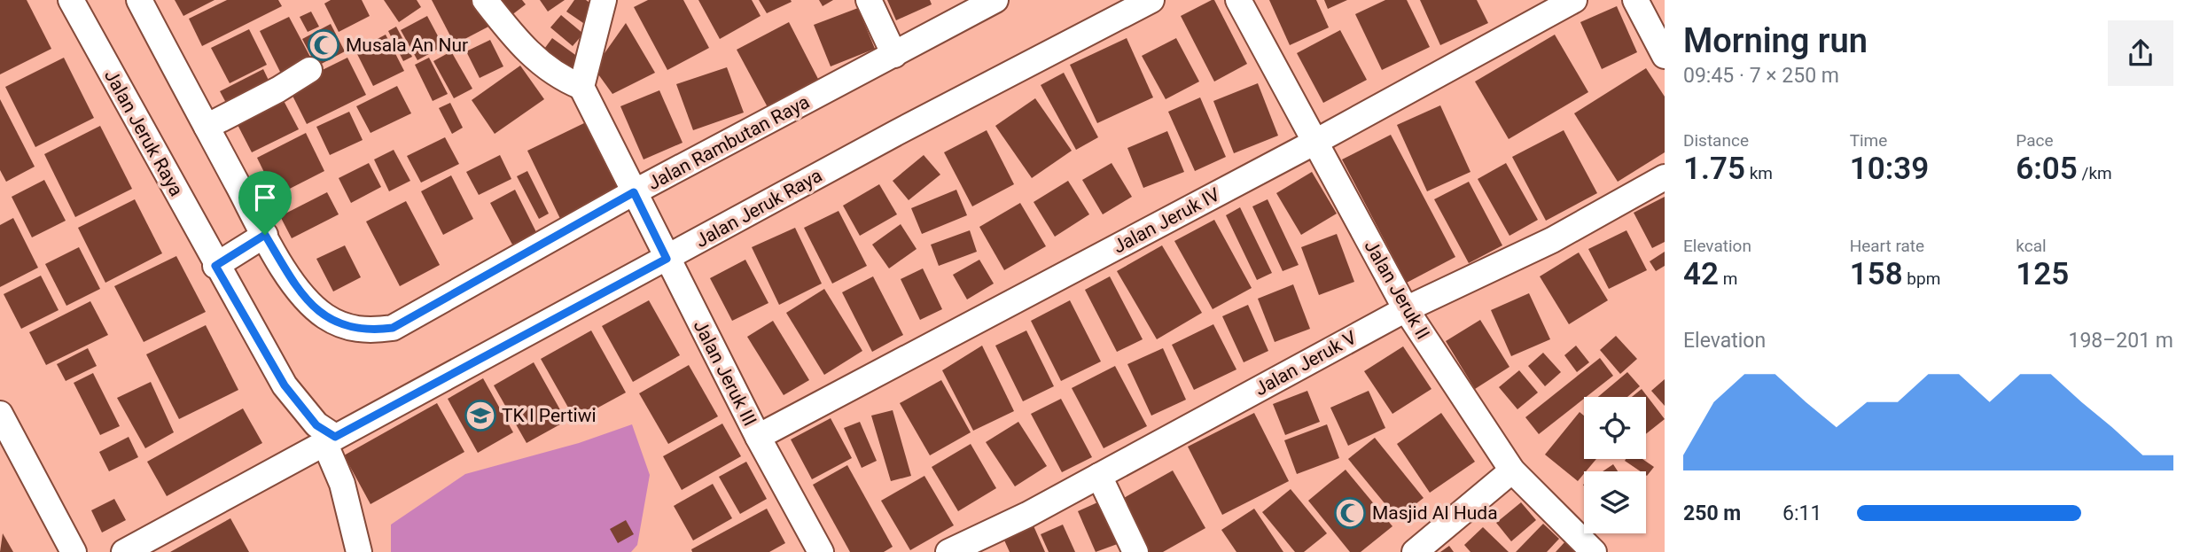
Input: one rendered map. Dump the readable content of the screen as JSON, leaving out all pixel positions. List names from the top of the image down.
{
  "streets": {
    "street": [
      "Jalan Jeruk Raya",
      "Jalan Rambutan Raya",
      "Jalan Jeruk IV",
      "Jalan Jeruk II",
      "Jalan Jeruk V",
      "Jalan Jeruk III"
    ]
  },
  "crossings": [
    ["Jalan Jeruk Raya", "Jalan Jeruk III"],
    ["Jalan Rambutan Raya", "Jalan Jeruk III"],
    ["Jalan Jeruk IV", "Jalan Jeruk II"],
    ["Jalan Jeruk IV", "Jalan Jeruk III"],
    ["Jalan Jeruk II", "Jalan Jeruk V"]
  ],
  "places": {
    "mosque": ["Musala An Nur", "Masjid Al Huda"],
    "school or university": ["TK I Pertiwi"]
  },
  "page": {
    "heading": ["Morning run", "09:45 · 7 × 250 m"],
    "stats": [
      ["Distance", "1.75 km"],
      ["Time", "10:39"],
      ["Pace", "6:05 /km"],
      ["Elevation", "42 m"],
      ["Heart rate", "158 bpm"],
      ["kcal", "125"]
    ],
    "chart": ["Elevation", "198–201 m"],
    "list": [
      {
        "name": "250 m",
        "note": "6:11"
      }
    ]
  }
}
